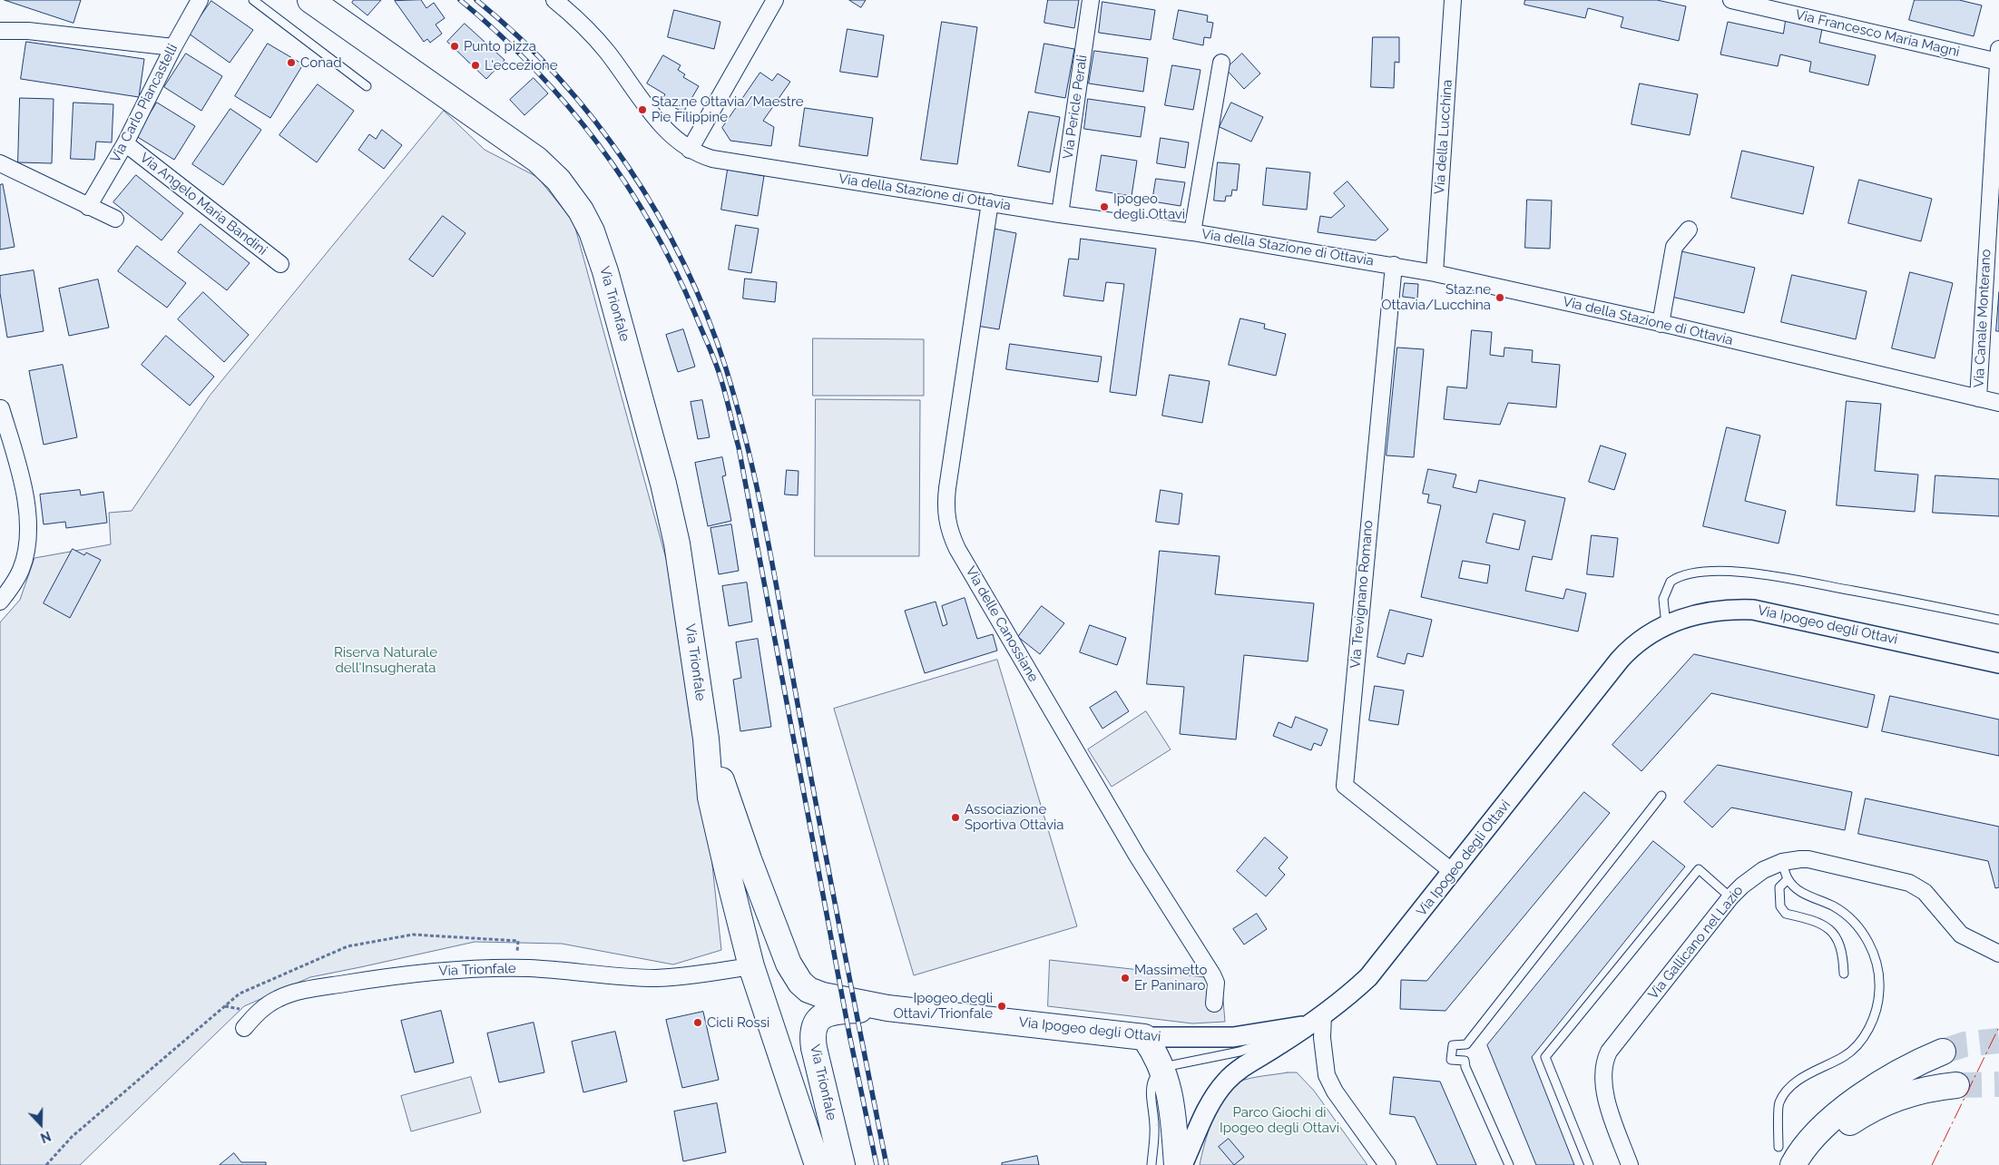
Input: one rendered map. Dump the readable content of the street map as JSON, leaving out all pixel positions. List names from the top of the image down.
{
  "streets": {
    "main road": ["Via Trionfale", "Via Ipogeo degli Ottavi"],
    "street": [
      "Via Francesco Maria Magni",
      "Via Carlo Piancastelli",
      "Via Pericle Perali",
      "Via della Lucchina",
      "Via della Stazione di Ottavia",
      "Via Angelo Maria Bandini",
      "Via Canale Monterano",
      "Via Trevignano Romano",
      "Via delle Canossiane",
      "Via Gallicano nel Lazio"
    ]
  },
  "crossings": [
    ["Via Francesco Maria Magni", "Via Canale Monterano"],
    ["Via Carlo Piancastelli", "Via Angelo Maria Bandini"],
    ["Via Pericle Perali", "Via della Stazione di Ottavia"],
    ["Via della Lucchina", "Via della Stazione di Ottavia"],
    ["Via della Stazione di Ottavia", "Via Canale Monterano"],
    ["Via della Stazione di Ottavia", "Via Trevignano Romano"],
    ["Via della Stazione di Ottavia", "Via delle Canossiane"],
    ["Via Trionfale", "Via Ipogeo degli Ottavi"],
    ["Via Trevignano Romano", "Via Ipogeo degli Ottavi"]
  ],
  "parks": ["Riserva Naturale dell'Insugherata", "Parco Giochi di Ipogeo degli Ottavi"],
  "places": [
    "Punto pizza",
    "Conad",
    "L'eccezione",
    "Staz.ne Ottavia/Maestre Pie Filippine",
    "Ipogeo degli Ottavi",
    "Staz.ne Ottavia/Lucchina",
    "Associazione Sportiva Ottavia",
    "Massimetto Er Paninaro",
    "Ipogeo degli Ottavi/Trionfale",
    "Cicli Rossi"
  ],
  "north": "bottom"
}
